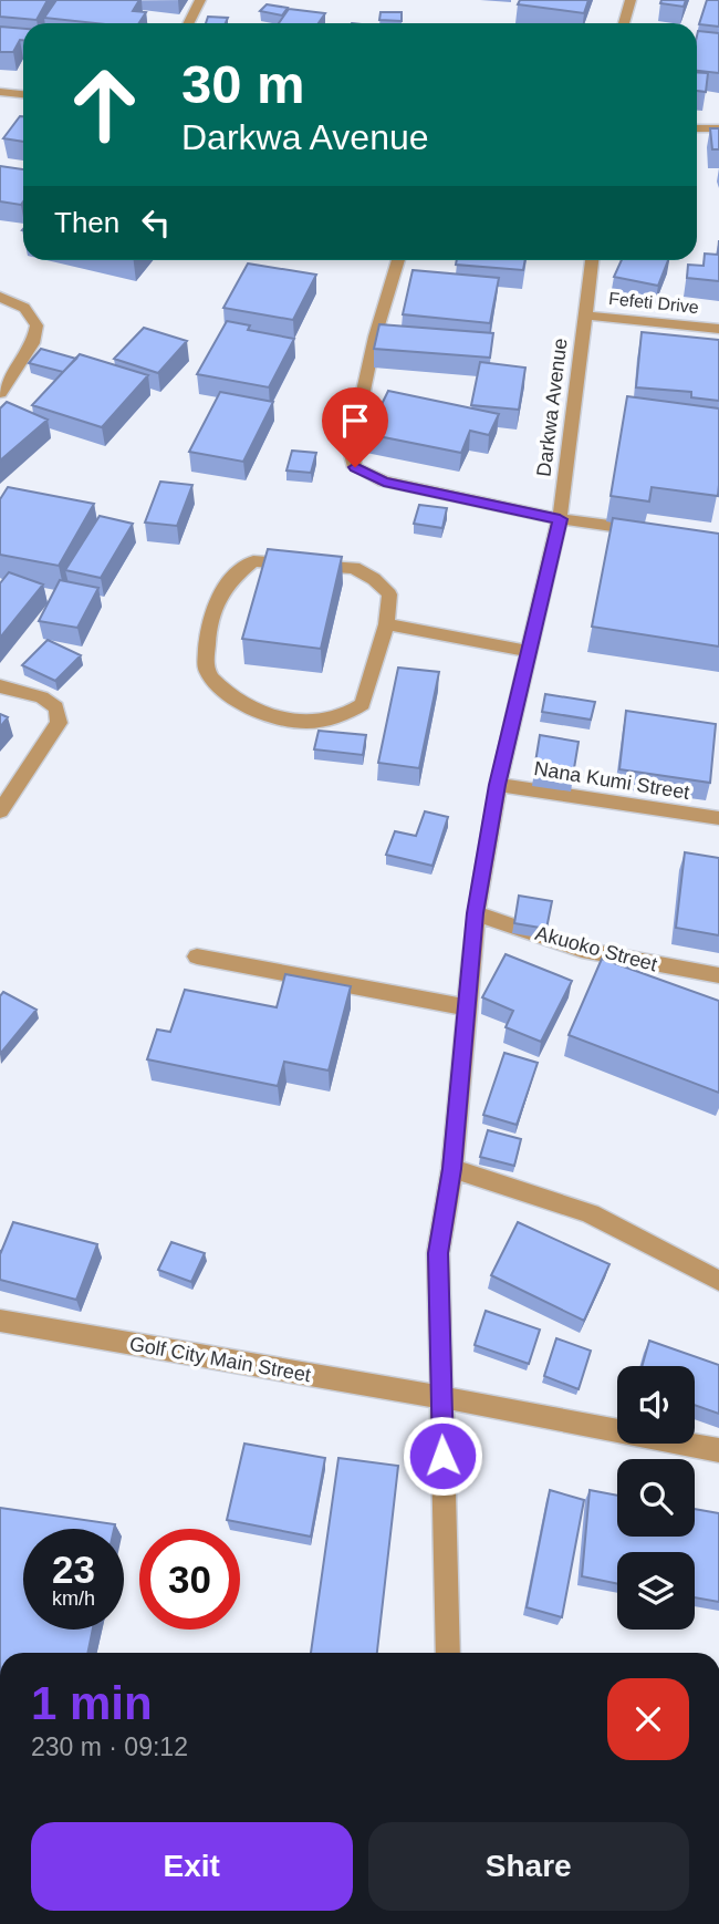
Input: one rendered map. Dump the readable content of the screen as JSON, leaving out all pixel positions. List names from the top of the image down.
{
  "streets": {
    "street": [
      "Fefeti Drive",
      "Darkwa Avenue",
      "Nana Kumi Street",
      "Akuoko Street",
      "Golf City Main Street"
    ]
  },
  "crossings": [
    ["Fefeti Drive", "Darkwa Avenue"],
    ["Darkwa Avenue", "Nana Kumi Street"],
    ["Darkwa Avenue", "Akuoko Street"],
    ["Darkwa Avenue", "Golf City Main Street"]
  ],
  "page": {
    "turn": ["30 m", "Darkwa Avenue"],
    "then": "Then",
    "speed": "23 km/h",
    "limit": "30",
    "heading": ["1 min", "230 m · 09:12"],
    "buttons": ["Exit", "Share"]
  }
}
